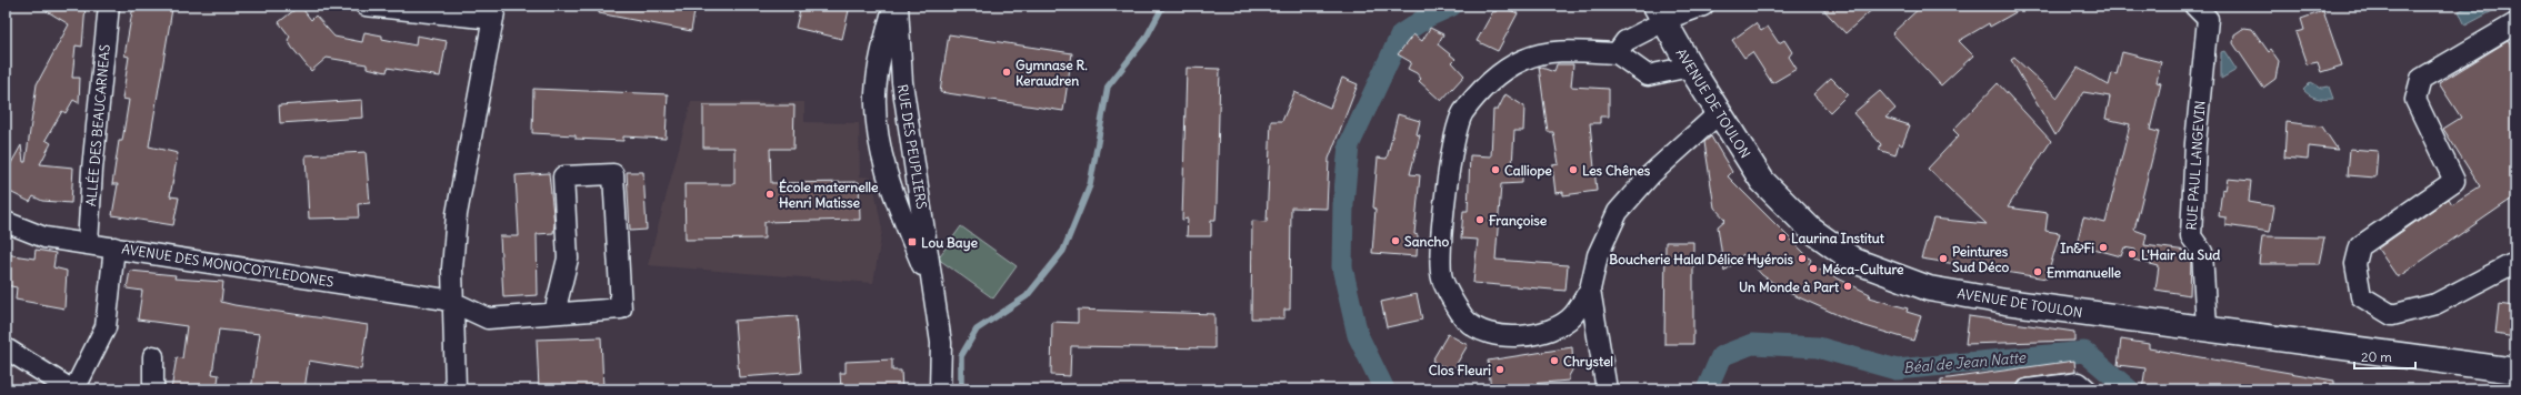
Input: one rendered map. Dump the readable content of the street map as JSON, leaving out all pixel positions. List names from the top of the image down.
{
  "streets": {
    "main road": ["AVENUE DE TOULON"],
    "street": [
      "ALLÉE DES BEAUCARNEAS",
      "RUE DES PEUPLIERS",
      "RUE PAUL LANGEVIN",
      "AVENUE DES MONOCOTYLEDONES"
    ]
  },
  "crossings": [
    ["AVENUE DE TOULON", "RUE PAUL LANGEVIN"],
    ["ALLÉE DES BEAUCARNEAS", "AVENUE DES MONOCOTYLEDONES"]
  ],
  "water": ["Béal de Jean Natte"],
  "places": {
    "other": [
      "Gymnase R. Keraudren",
      "Calliope",
      "Les Chênes",
      "École maternelle Henri Matisse",
      "Françoise",
      "Laurina Institut",
      "Sancho",
      "In&Fi",
      "L'Hair du Sud",
      "Boucherie Halal Délice Hyérois",
      "Peintures Sud Déco",
      "Méca-Culture",
      "Emmanuelle",
      "Un Monde à Part",
      "Chrystel",
      "Clos Fleuri"
    ],
    "transit": ["Lou Baye"]
  },
  "scale_bar": "20 m"
}
